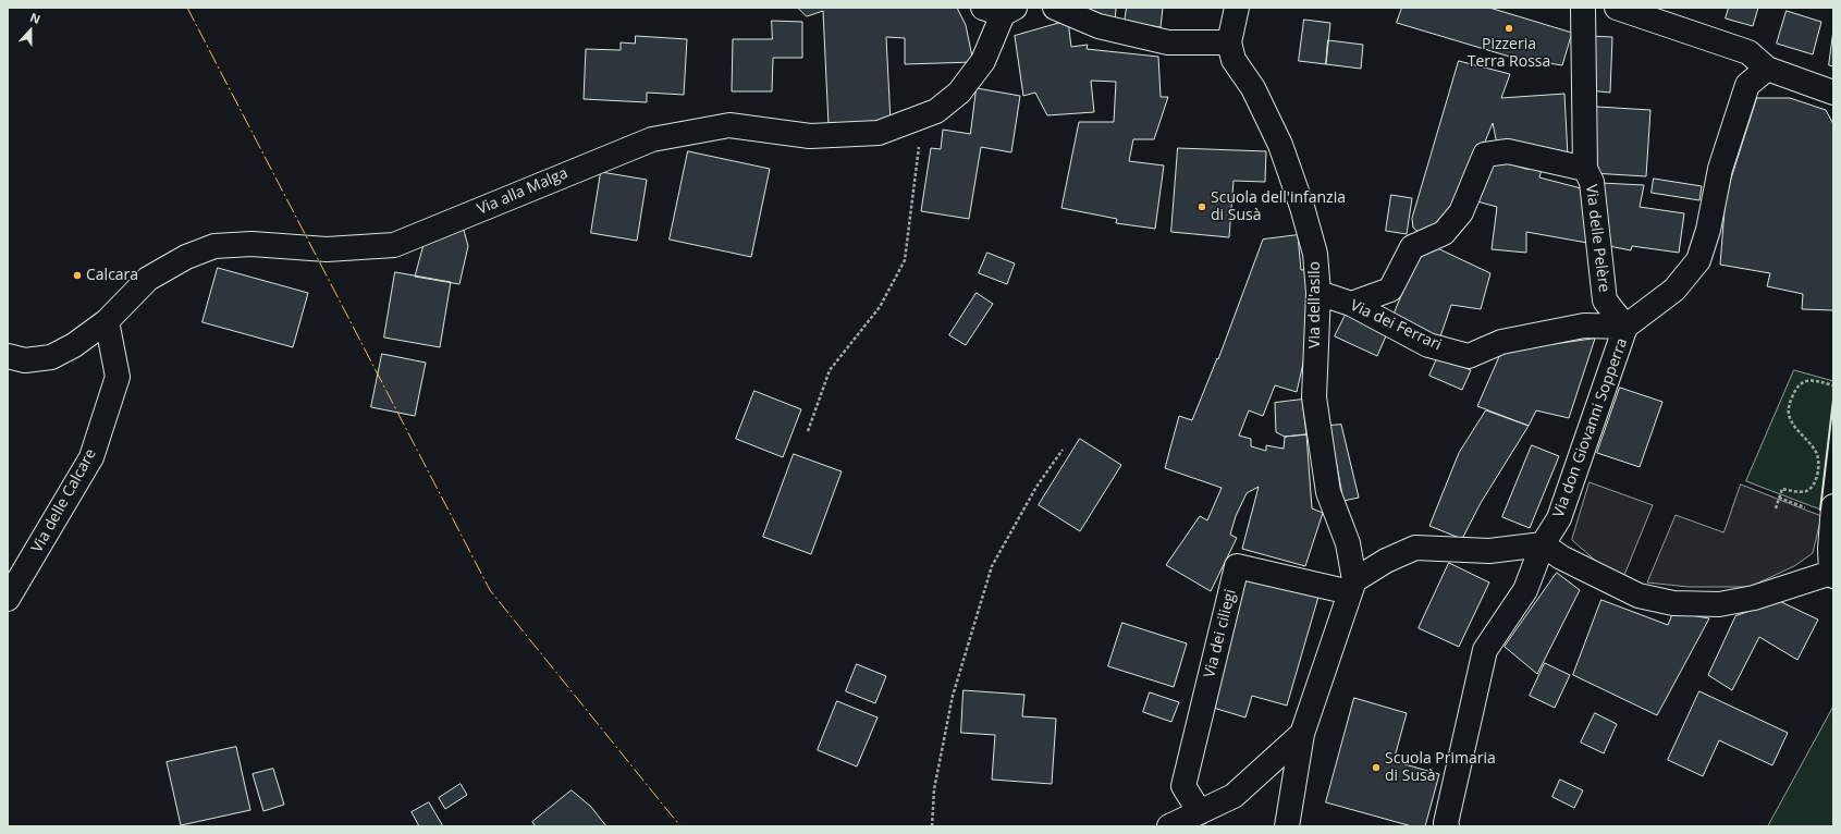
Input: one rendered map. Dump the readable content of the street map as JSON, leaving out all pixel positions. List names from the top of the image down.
{
  "streets": {
    "street": [
      "Via alla Malga",
      "Via delle Pelère",
      "Via dell'asilo",
      "Via dei Ferrari",
      "Via don Giovanni Sopperra",
      "Via delle Calcare",
      "Via dei ciliegi"
    ]
  },
  "crossings": [
    ["Via alla Malga", "Via delle Calcare"],
    ["Via delle Pelère", "Via dei Ferrari"],
    ["Via delle Pelère", "Via don Giovanni Sopperra"],
    ["Via dell'asilo", "Via dei Ferrari"],
    ["Via dell'asilo", "Via dei ciliegi"],
    ["Via dei Ferrari", "Via don Giovanni Sopperra"]
  ],
  "places": [
    "Pizzeria Terra Rossa",
    "Scuola dell'infanzia di Susà",
    "Calcara",
    "Scuola Primaria di Susà"
  ],
  "north": "top"
}
